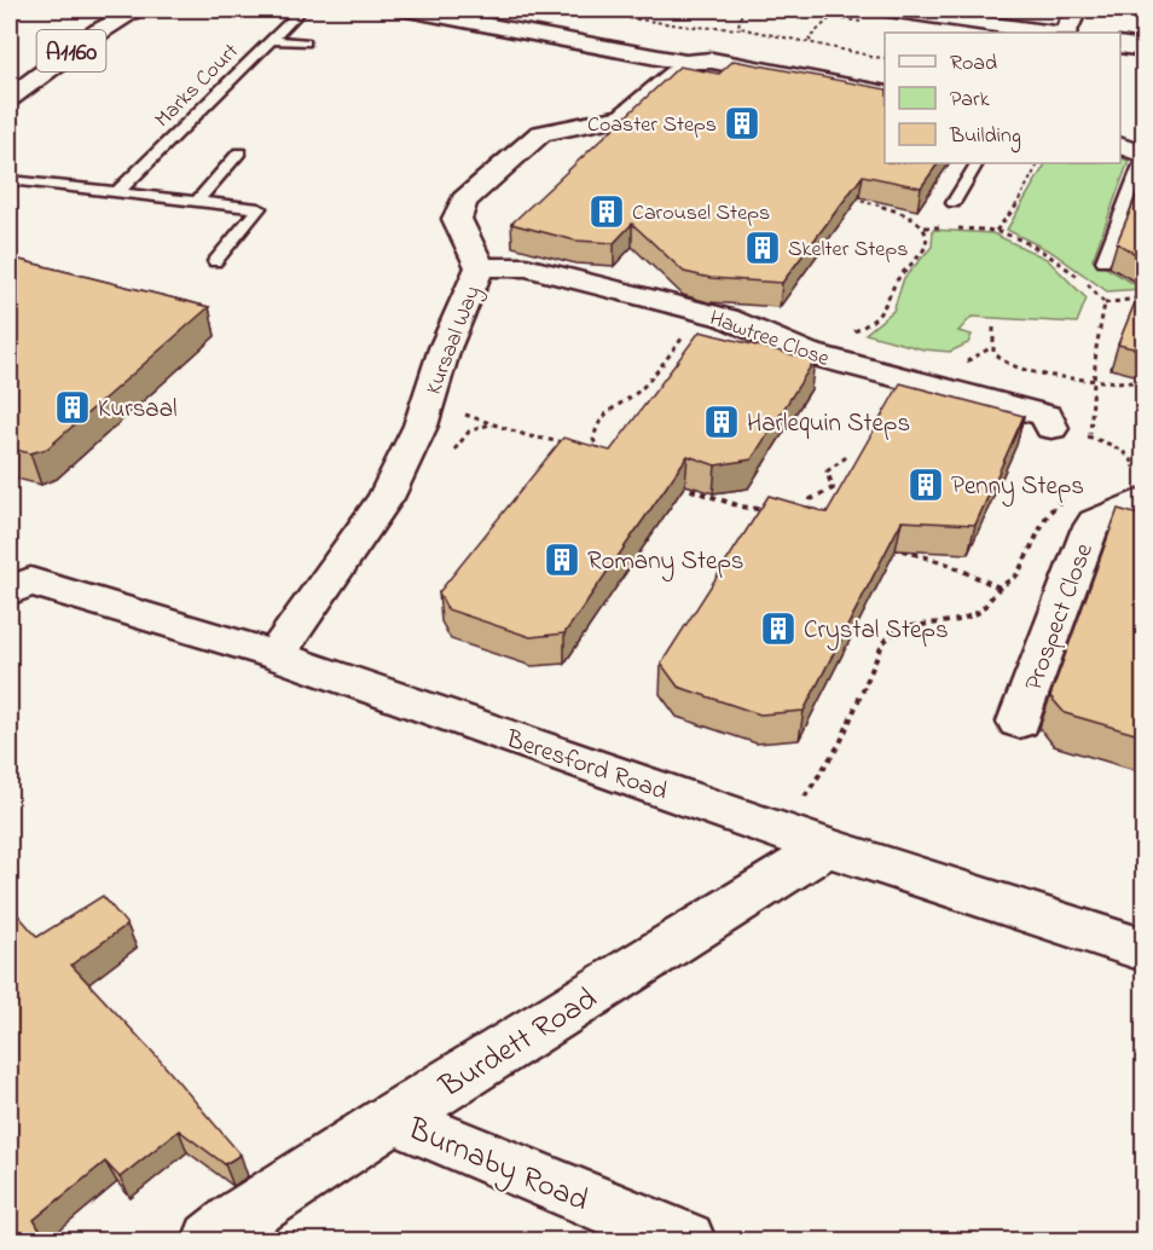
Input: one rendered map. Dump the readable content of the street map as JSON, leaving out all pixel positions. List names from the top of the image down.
{
  "streets": {
    "street": [
      "A1160",
      "Hawtree Close",
      "Kursaal Way",
      "Prospect Close",
      "Beresford Road",
      "Burdett Road",
      "Burnaby Road"
    ],
    "lane": ["Marks Court"]
  },
  "crossings": [
    ["Hawtree Close", "Kursaal Way"],
    ["Kursaal Way", "Beresford Road"],
    ["Beresford Road", "Burdett Road"],
    ["Burdett Road", "Burnaby Road"]
  ],
  "places": {
    "building": [
      "Coaster Steps",
      "Carousel Steps",
      "Skelter Steps",
      "Kursaal",
      "Harlequin Steps",
      "Penny Steps",
      "Romany Steps",
      "Crystal Steps"
    ]
  },
  "legend": ["Road", "Park", "Building"]
}
